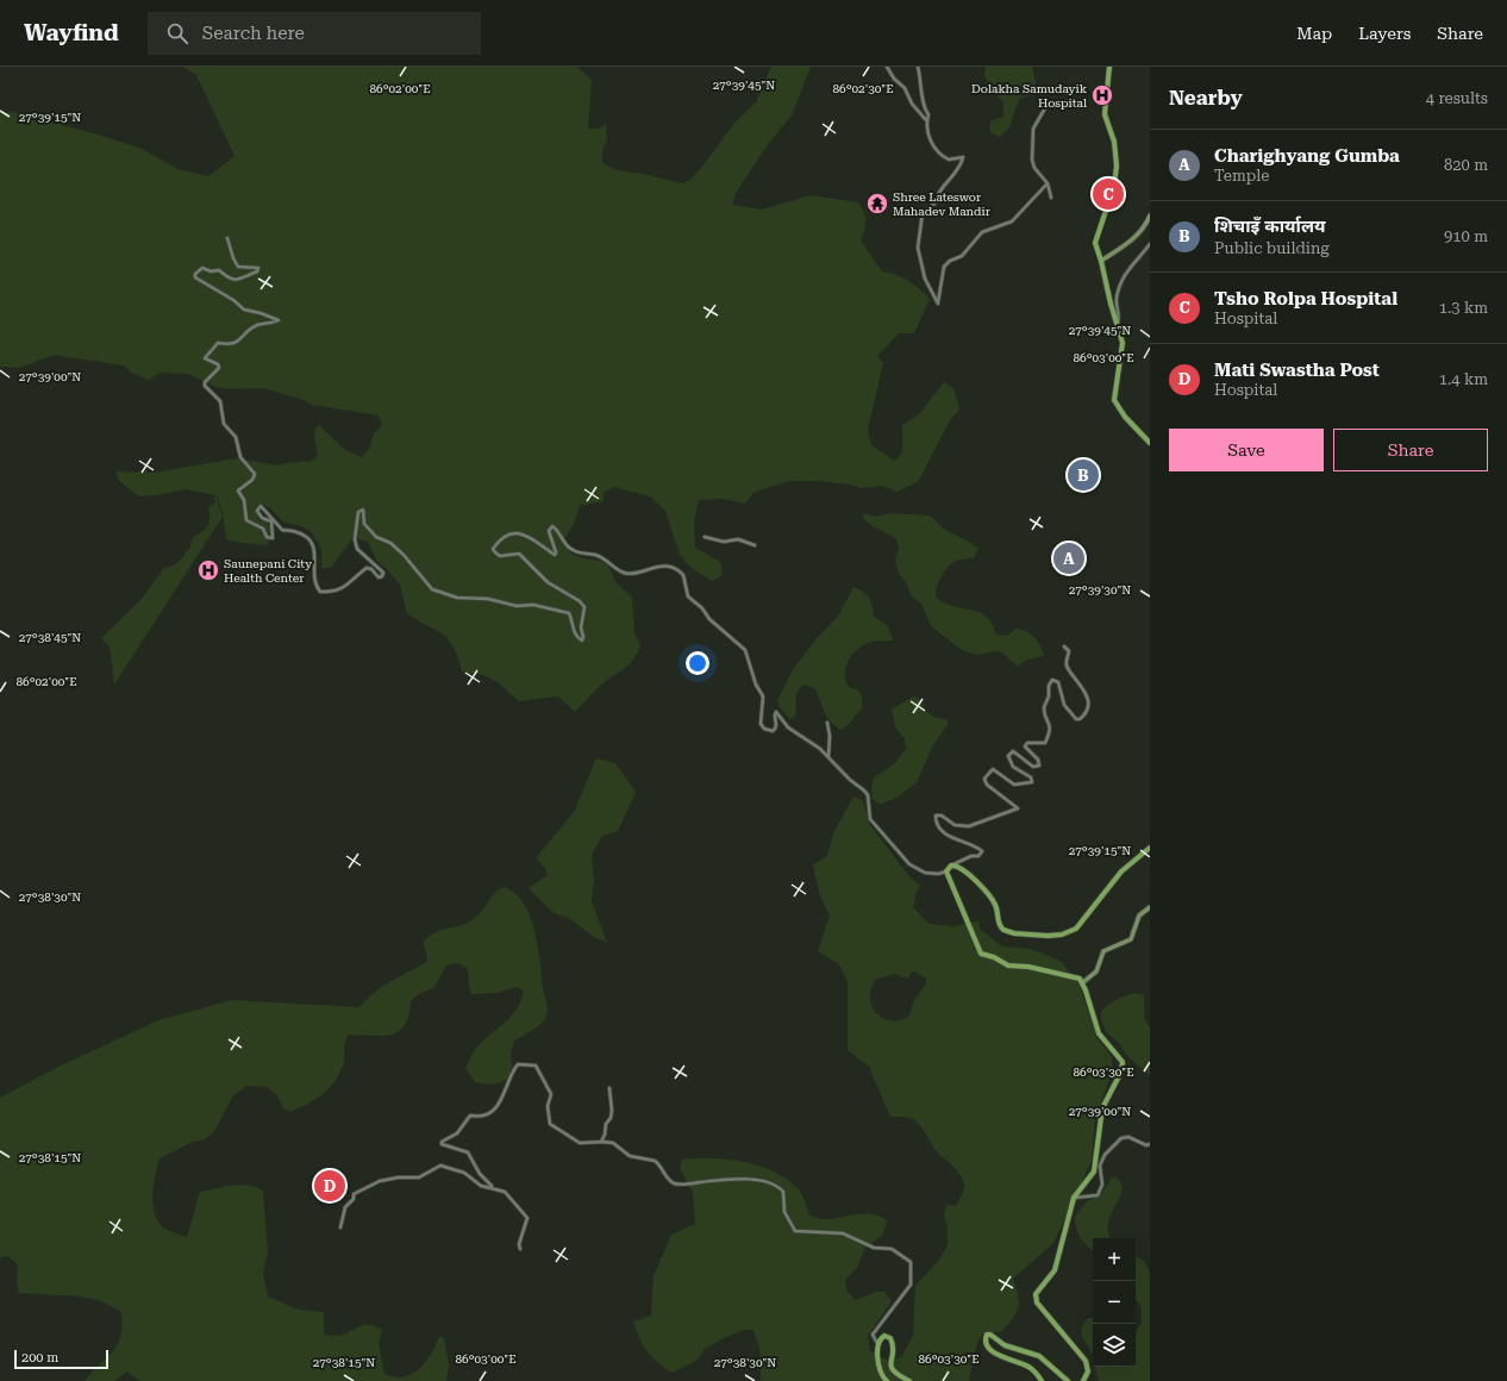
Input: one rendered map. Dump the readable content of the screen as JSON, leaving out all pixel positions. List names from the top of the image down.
{
  "places": {
    "hospital": ["Dolakha Samudayik Hospital", "Saunepani City Health Center"],
    "temple": ["Shree Lateswor Mahadev Mandir"]
  },
  "scale_bar": "200 m",
  "page": {
    "header": "Wayfind",
    "search": "Search here",
    "nav": ["Map", "Layers", "Share"],
    "heading": ["Nearby", "4 results"],
    "list": [
      {
        "mark": "A",
        "name": "Charighyang Gumba",
        "note": "Temple",
        "value": "820 m"
      },
      {
        "mark": "B",
        "name": "शिचाइँ कार्यालय",
        "note": "Public building",
        "value": "910 m"
      },
      {
        "mark": "C",
        "name": "Tsho Rolpa Hospital",
        "note": "Hospital",
        "value": "1.3 km"
      },
      {
        "mark": "D",
        "name": "Mati Swastha Post",
        "note": "Hospital",
        "value": "1.4 km"
      }
    ],
    "pins": [
      "C",
      "B",
      "A",
      "D"
    ],
    "buttons": ["Save", "Share"],
    "map_buttons": ["+", "−"],
    "scale": "200 m"
  },
  "coordinates": [
    "27°39'45\"N",
    "86°02'00\"E",
    "86°02'30\"E",
    "27°39'15\"N",
    "86°03'00\"E",
    "27°39'00\"N",
    "27°39'30\"N",
    "27°38'45\"N",
    "27°38'30\"N",
    "86°03'30\"E",
    "27°38'15\"N"
  ]
}
